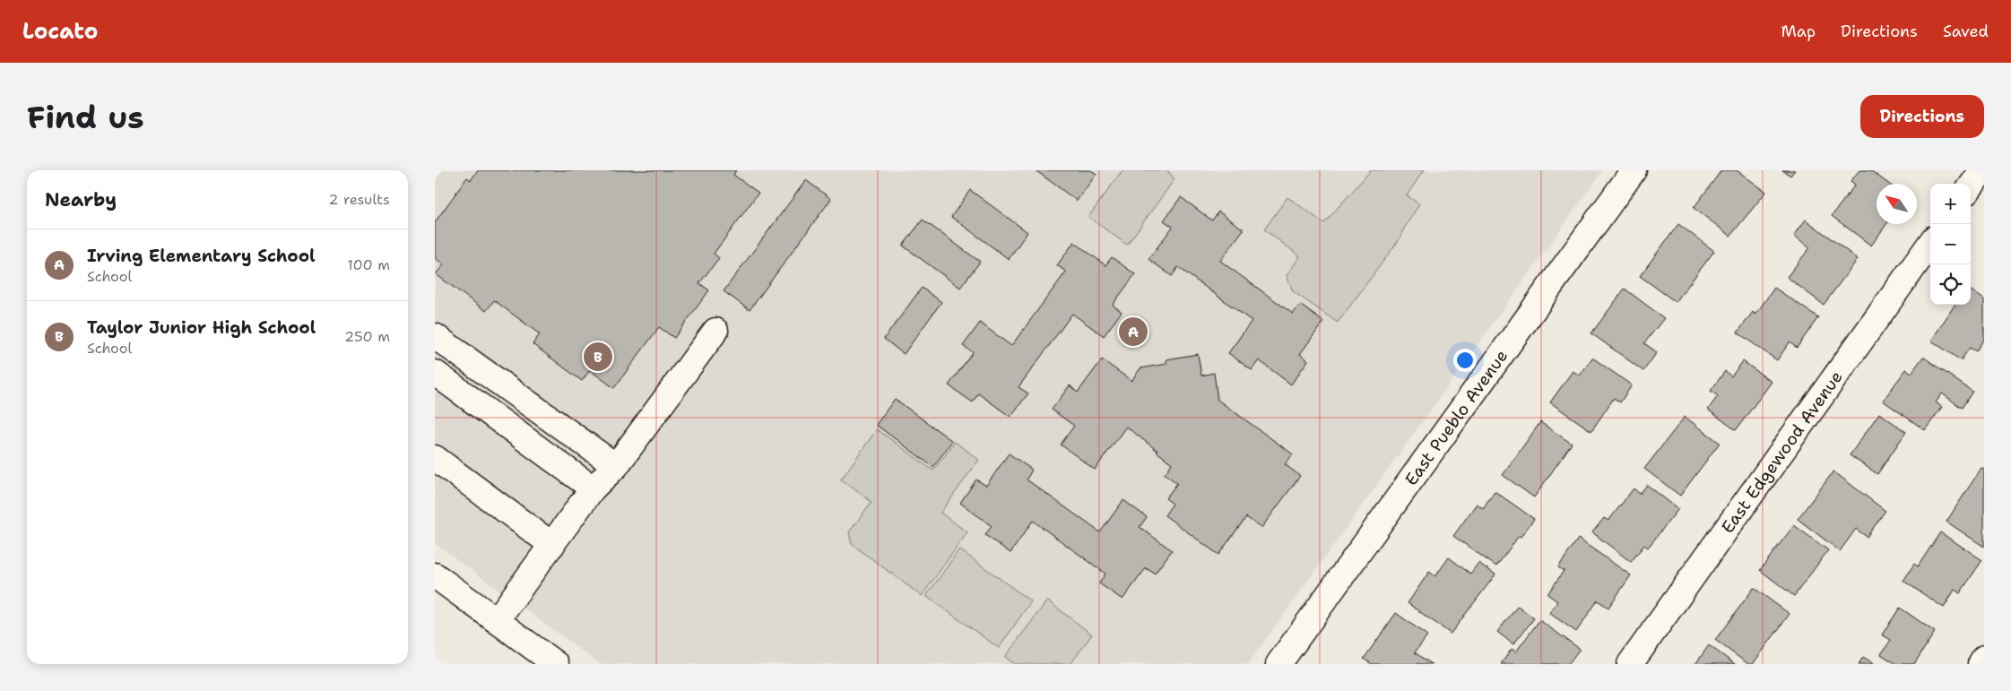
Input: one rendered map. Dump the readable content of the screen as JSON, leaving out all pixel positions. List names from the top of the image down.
{
  "streets": {
    "street": ["East Pueblo Avenue", "East Edgewood Avenue"]
  },
  "north": "top left",
  "page": {
    "header": "Locato",
    "nav": ["Map", "Directions", "Saved"],
    "buttons": "Directions",
    "title": "Find us",
    "heading": ["Nearby", "2 results"],
    "map_buttons": ["+", "−"],
    "list": [
      {
        "mark": "A",
        "name": "Irving Elementary School",
        "note": "School",
        "value": "100 m"
      },
      {
        "mark": "B",
        "name": "Taylor Junior High School",
        "note": "School",
        "value": "250 m"
      }
    ],
    "pins": ["A", "B"]
  }
}
